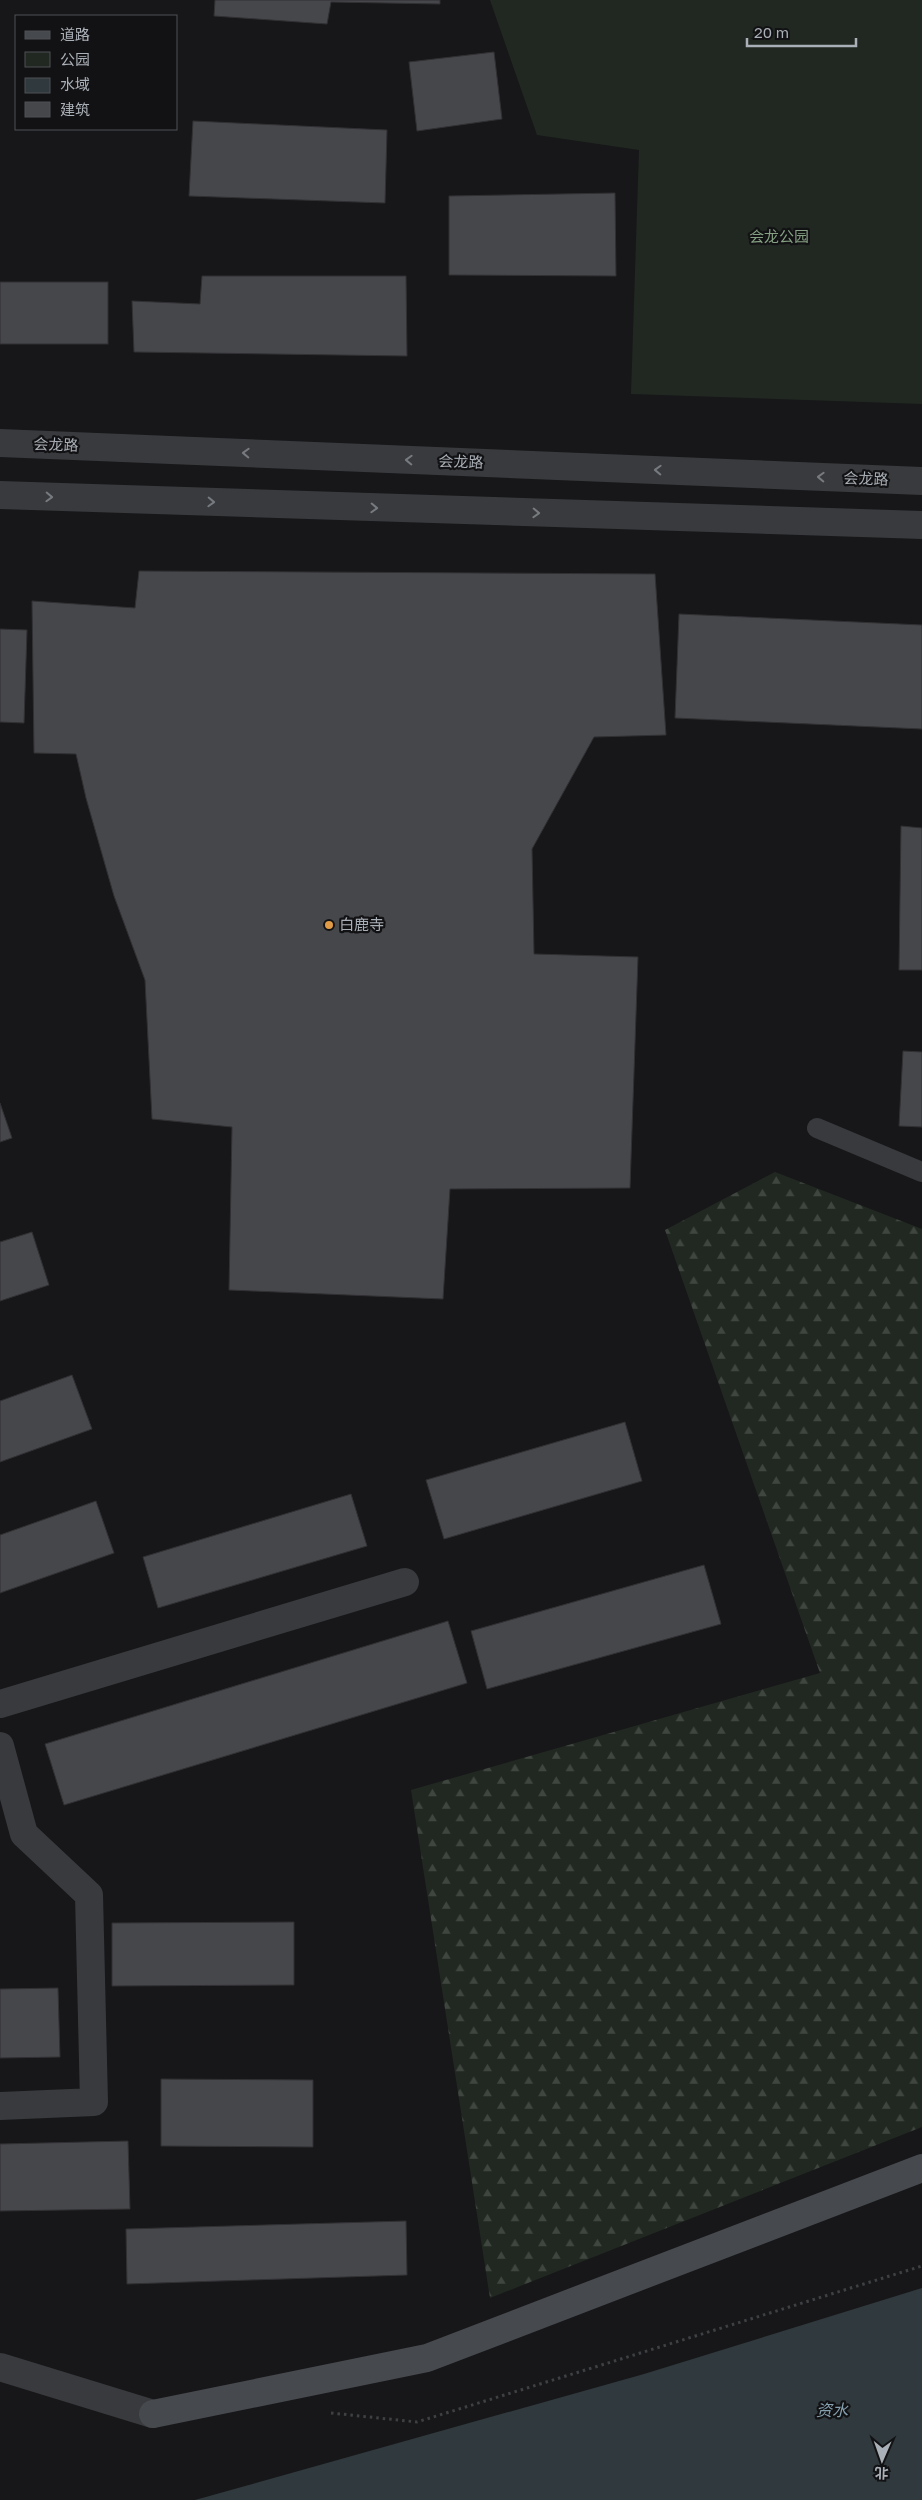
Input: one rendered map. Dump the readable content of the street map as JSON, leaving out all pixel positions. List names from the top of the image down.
{
  "streets": {
    "street": ["会龙路"]
  },
  "water": ["资水"],
  "parks": ["会龙公园"],
  "places": ["白鹿寺"],
  "legend": [
    "道路",
    "公园",
    "水域",
    "建筑"
  ],
  "scale_bar": "20 m",
  "north": "bottom"
}
